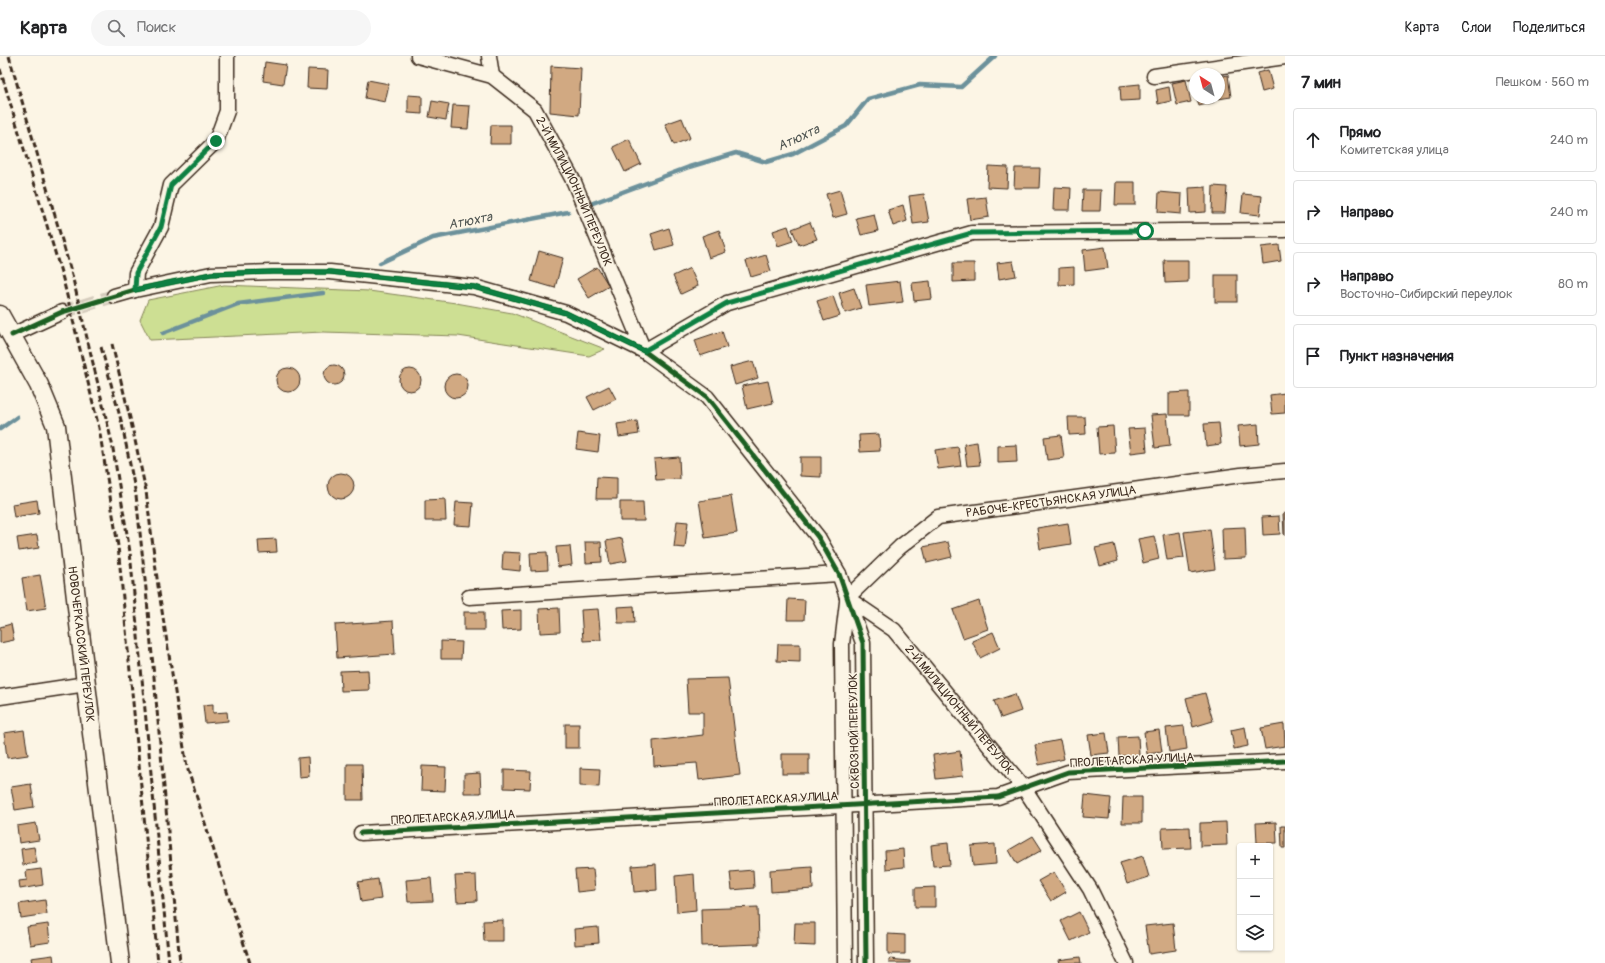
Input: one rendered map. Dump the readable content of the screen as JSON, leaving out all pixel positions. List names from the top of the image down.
{
  "streets": {
    "main road": ["НОВОЧЕРКАССКИЙ ПЕРЕУЛОК"],
    "street": [
      "2-Й МИЛИЦИОННЫЙ ПЕРЕУЛОК",
      "РАБОЧЕ-КРЕСТЬЯНСКАЯ УЛИЦА",
      "СКВОЗНОЙ ПЕРЕУЛОК",
      "ПРОЛЕТАРСКАЯ УЛИЦА"
    ]
  },
  "crossings": [
    ["2-Й МИЛИЦИОННЫЙ ПЕРЕУЛОК", "РАБОЧЕ-КРЕСТЬЯНСКАЯ УЛИЦА"],
    ["2-Й МИЛИЦИОННЫЙ ПЕРЕУЛОК", "СКВОЗНОЙ ПЕРЕУЛОК"],
    ["2-Й МИЛИЦИОННЫЙ ПЕРЕУЛОК", "ПРОЛЕТАРСКАЯ УЛИЦА"],
    ["РАБОЧЕ-КРЕСТЬЯНСКАЯ УЛИЦА", "СКВОЗНОЙ ПЕРЕУЛОК"],
    ["СКВОЗНОЙ ПЕРЕУЛОК", "ПРОЛЕТАРСКАЯ УЛИЦА"]
  ],
  "water": ["Атюхта"],
  "north": "top left",
  "page": {
    "header": "Карта",
    "search": "Поиск",
    "nav": ["Карта", "Слои", "Поделиться"],
    "heading": ["7 мин", "Пешком · 560 m"],
    "list": [
      ["Прямо", "Комитетская улица", "240 m"],
      ["Направо", "240 m"],
      ["Направо", "Восточно-Сибирский переулок", "80 m"],
      "Пункт назначения"
    ],
    "map_buttons": ["+", "−"]
  }
}
